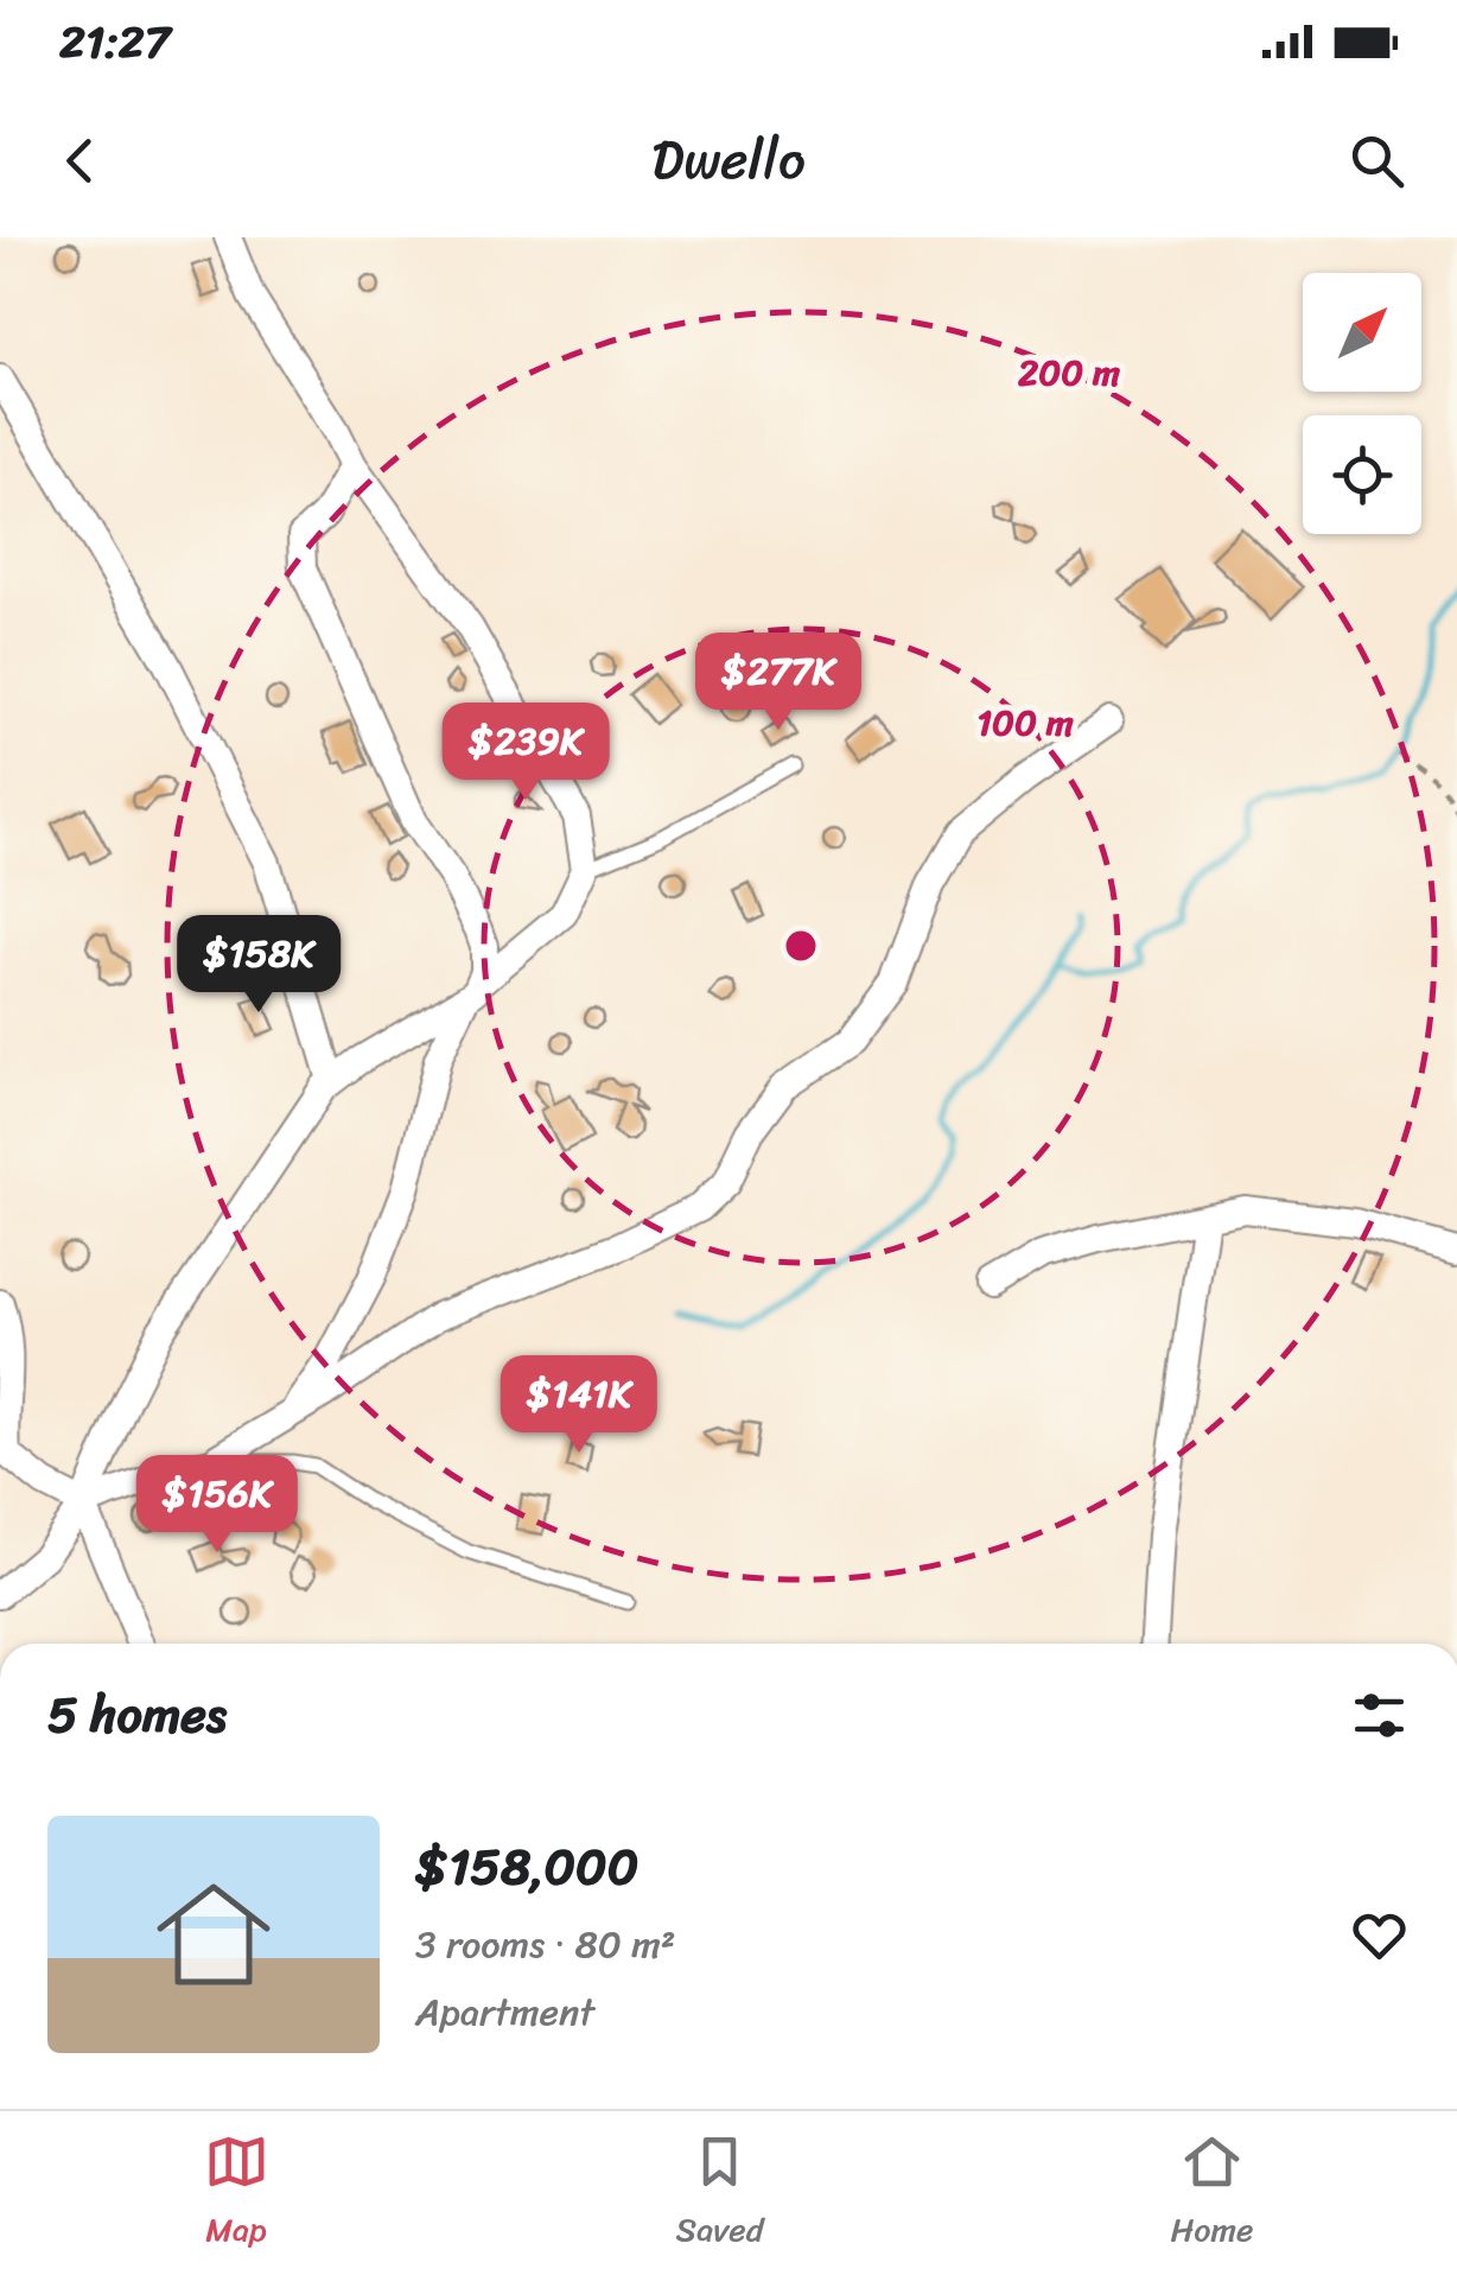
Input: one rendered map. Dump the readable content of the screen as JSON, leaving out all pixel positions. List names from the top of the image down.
{
  "north": "top right",
  "page": {
    "status": "21:27",
    "header": "Dwello",
    "price": [
      "$277K",
      "$239K",
      "$158K",
      "$141K",
      "$156K"
    ],
    "heading": "5 homes",
    "list": [
      {
        "name": "$158,000",
        "note": "3 rooms · 80 m² · Apartment"
      }
    ],
    "tabs": ["Map", "Saved", "Home"]
  },
  "rings": ["200 m", "100 m"]
}
